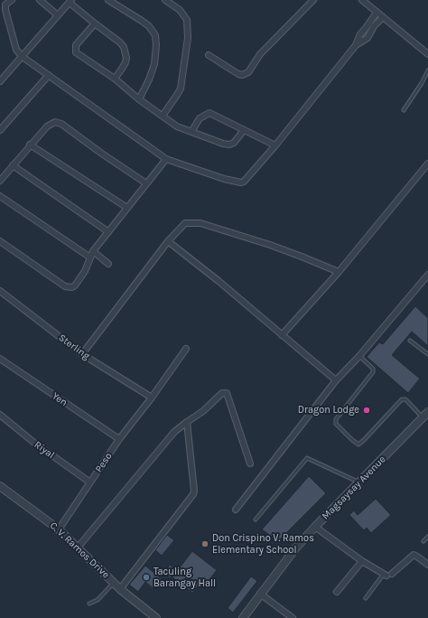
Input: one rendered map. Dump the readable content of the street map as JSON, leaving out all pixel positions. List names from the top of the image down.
{
  "streets": {
    "street": [
      "Sterling",
      "Yen",
      "Riyal",
      "Peso",
      "Magsaysay Avenue",
      "C. V. Ramos Drive"
    ]
  },
  "crossings": [
    ["Sterling", "Peso"],
    ["Yen", "Peso"],
    ["Riyal", "Peso"],
    ["Peso", "C. V. Ramos Drive"]
  ],
  "places": ["Dragon Lodge", "Don Crispino V. Ramos Elementary School", "Taculing Barangay Hall"]
}
